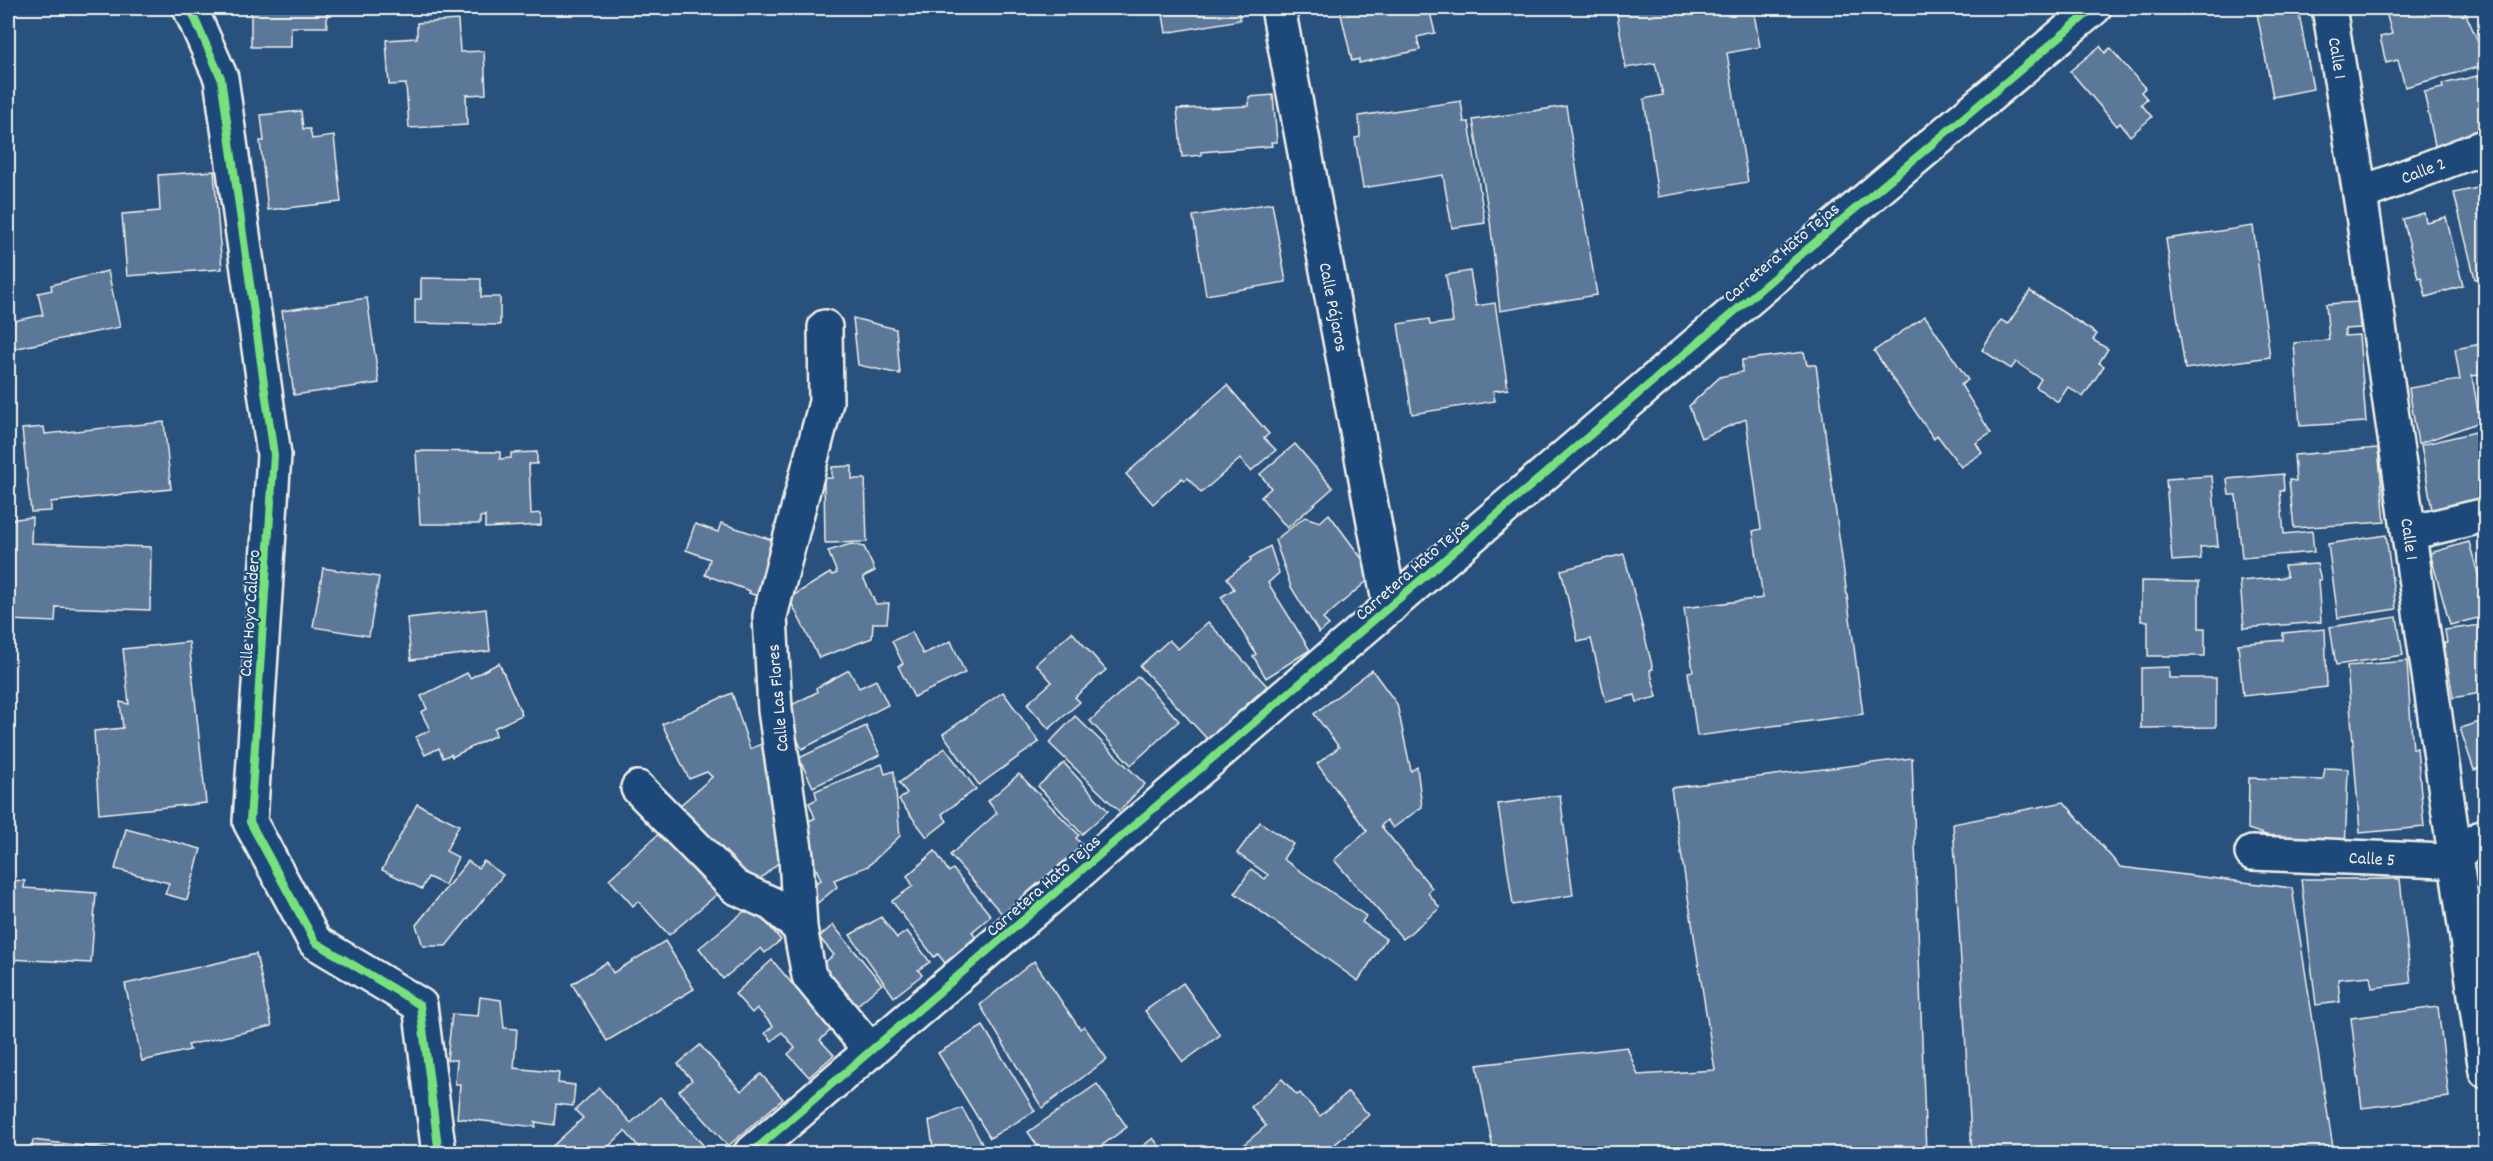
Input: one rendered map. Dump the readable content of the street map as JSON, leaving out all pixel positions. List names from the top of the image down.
{
  "streets": {
    "street": [
      "Calle 1",
      "Calle 2",
      "Carretera Hato Tejas",
      "Calle Pájaros",
      "Calle Hoyo Caldero",
      "Calle Las Flores",
      "Calle 5"
    ]
  },
  "crossings": [
    ["Calle 1", "Calle 2"],
    ["Calle 1", "Calle 5"],
    ["Carretera Hato Tejas", "Calle Pájaros"],
    ["Carretera Hato Tejas", "Calle Las Flores"]
  ]
}
